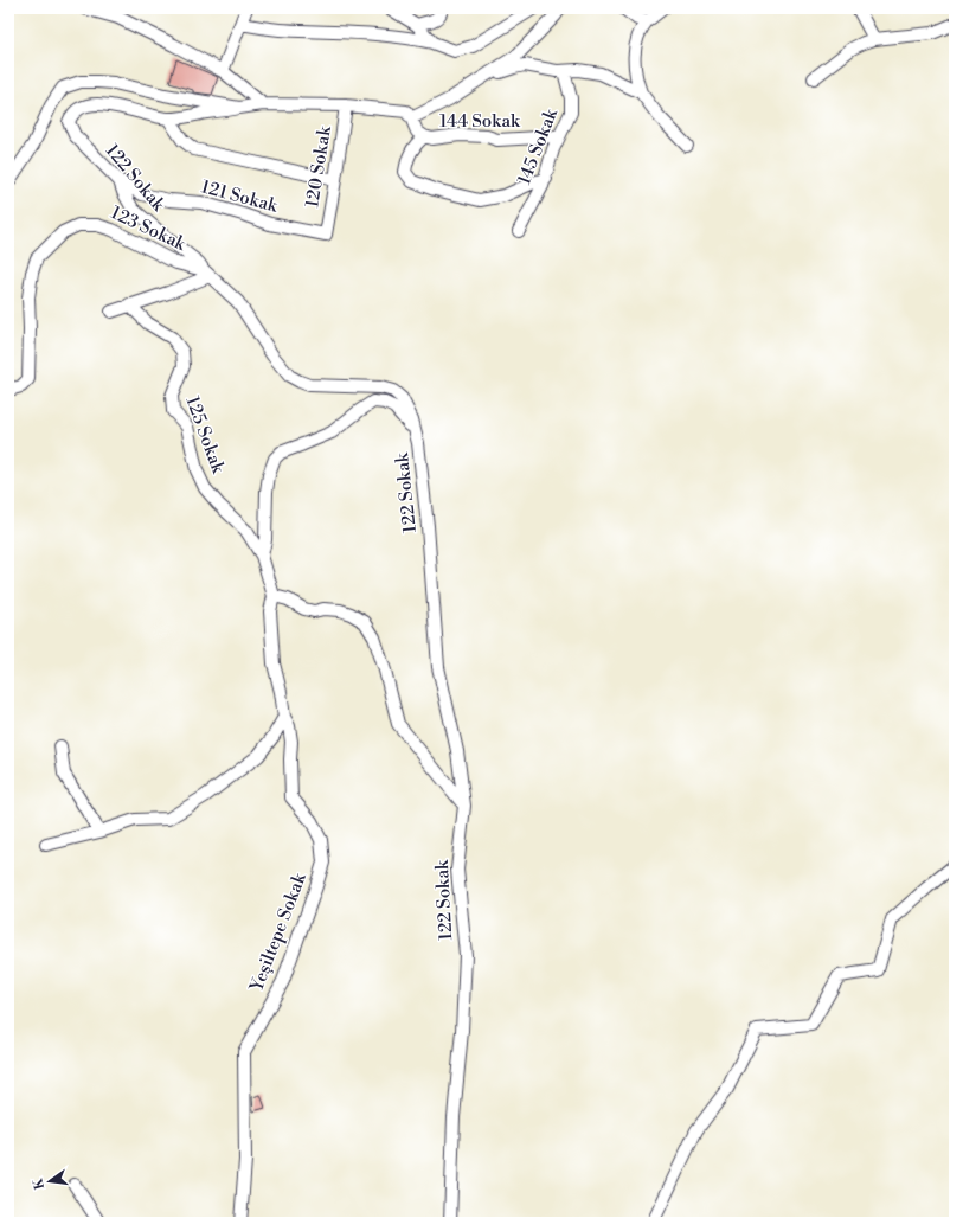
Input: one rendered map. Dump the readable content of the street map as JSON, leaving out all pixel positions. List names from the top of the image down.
{
  "streets": {
    "street": [
      "144 Sokak",
      "145 Sokak",
      "120 Sokak",
      "122 Sokak",
      "121 Sokak",
      "123 Sokak",
      "125 Sokak",
      "Yeşiltepe Sokak"
    ]
  },
  "crossings": [
    ["144 Sokak", "145 Sokak"],
    ["144 Sokak", "122 Sokak"],
    ["120 Sokak", "122 Sokak"],
    ["120 Sokak", "121 Sokak"],
    ["122 Sokak", "121 Sokak"],
    ["122 Sokak", "123 Sokak"],
    ["122 Sokak", "125 Sokak"],
    ["125 Sokak", "Yeşiltepe Sokak"]
  ],
  "north": "left"
}
